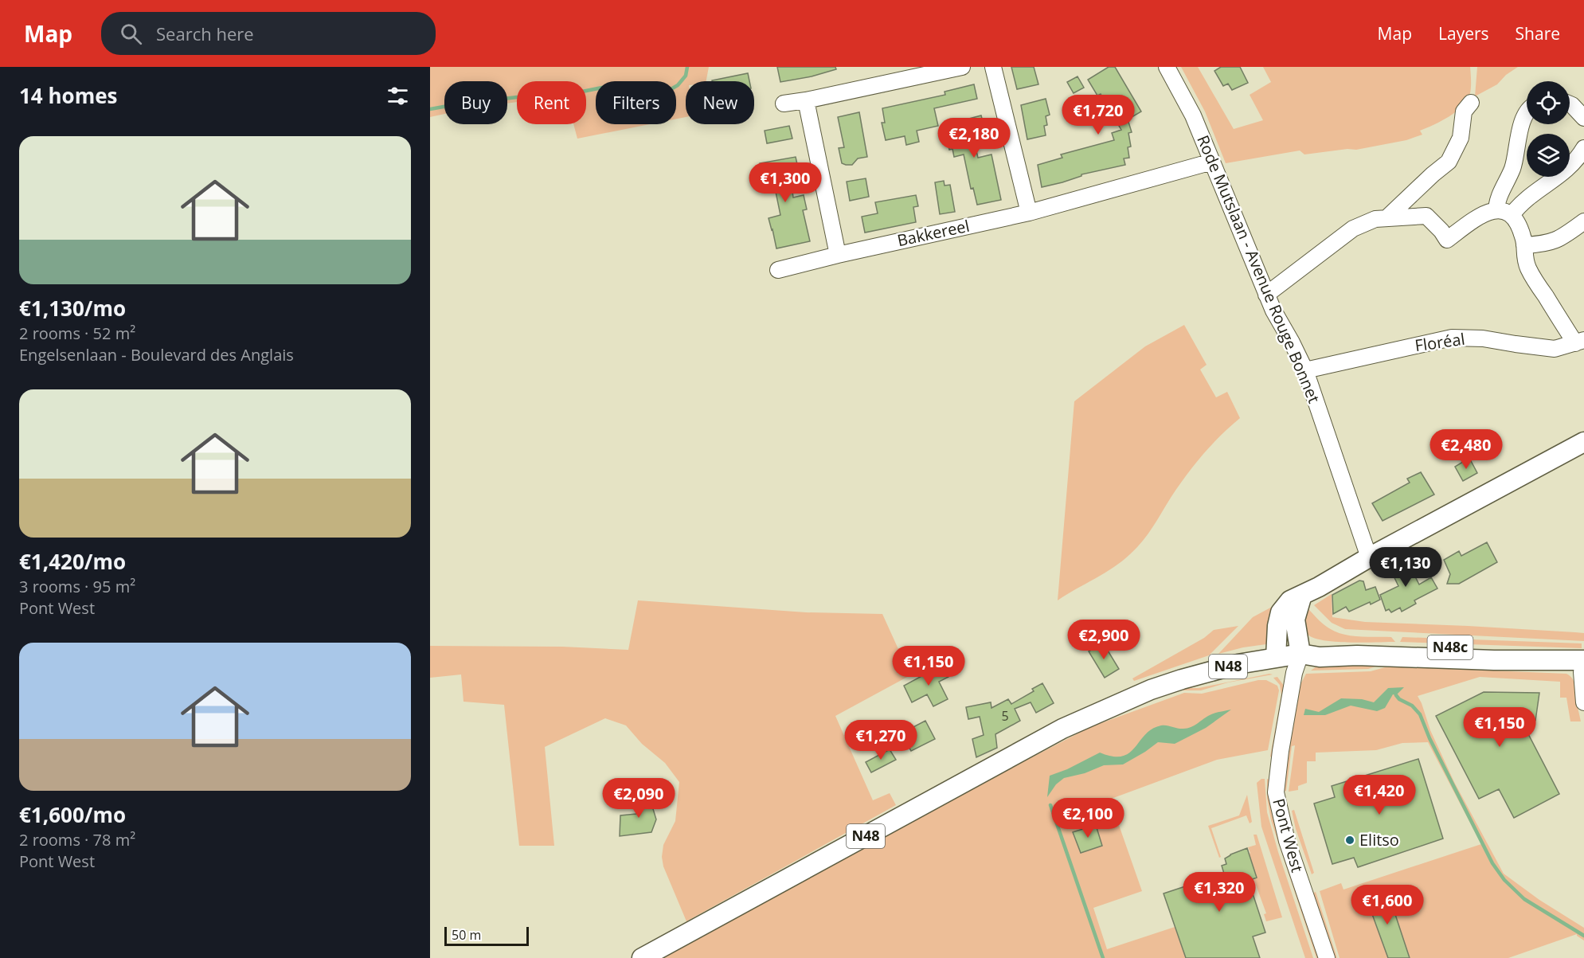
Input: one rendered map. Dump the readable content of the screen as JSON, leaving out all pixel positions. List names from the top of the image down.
{
  "streets": {
    "main road": ["N48c", "N48"],
    "street": [
      "Bakkereel",
      "Rode Mutslaan - Avenue Rouge Bonnet",
      "Floréal",
      "Pont West"
    ]
  },
  "crossings": [
    ["Bakkereel", "Rode Mutslaan - Avenue Rouge Bonnet"],
    ["Rode Mutslaan - Avenue Rouge Bonnet", "Floréal"],
    ["N48c", "N48"],
    ["N48c", "Pont West"],
    ["N48", "Pont West"]
  ],
  "places": ["Elitso"],
  "house_numbers": ["5"],
  "scale_bar": "50 m",
  "page": {
    "header": "Map",
    "search": "Search here",
    "nav": ["Map", "Layers", "Share"],
    "heading": "14 homes",
    "chip": [
      "Buy",
      "Rent",
      "Filters",
      "New"
    ],
    "price": [
      "€1,720",
      "€2,180",
      "€1,300",
      "€2,480",
      "€1,130",
      "€2,900",
      "€1,150",
      "€1,150",
      "€1,270",
      "€1,420",
      "€2,090",
      "€2,100",
      "€1,320",
      "€1,600"
    ],
    "list": [
      {
        "name": "€1,130/mo",
        "note": "2 rooms · 52 m² · Engelsenlaan - Boulevard des Anglais"
      },
      {
        "name": "€1,420/mo",
        "note": "3 rooms · 95 m² · Pont West"
      },
      {
        "name": "€1,600/mo",
        "note": "2 rooms · 78 m² · Pont West"
      }
    ],
    "scale": "50 m"
  }
}
